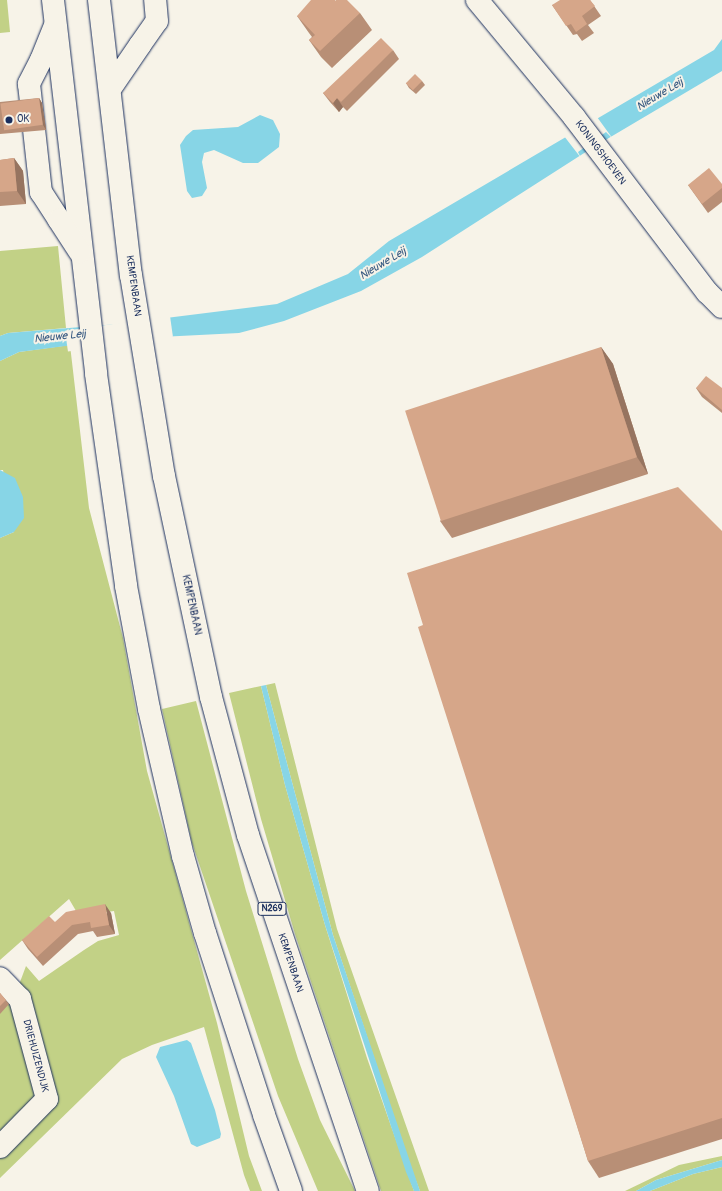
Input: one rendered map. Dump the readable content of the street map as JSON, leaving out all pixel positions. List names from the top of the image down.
{
  "streets": {
    "main road": [
      "KONINGSHOEVEN",
      "KEMPENBAAN",
      "N269",
      "DRIEHUIZENDIJK"
    ]
  },
  "water": ["Nieuwe Leij"],
  "places": ["OK"]
}
